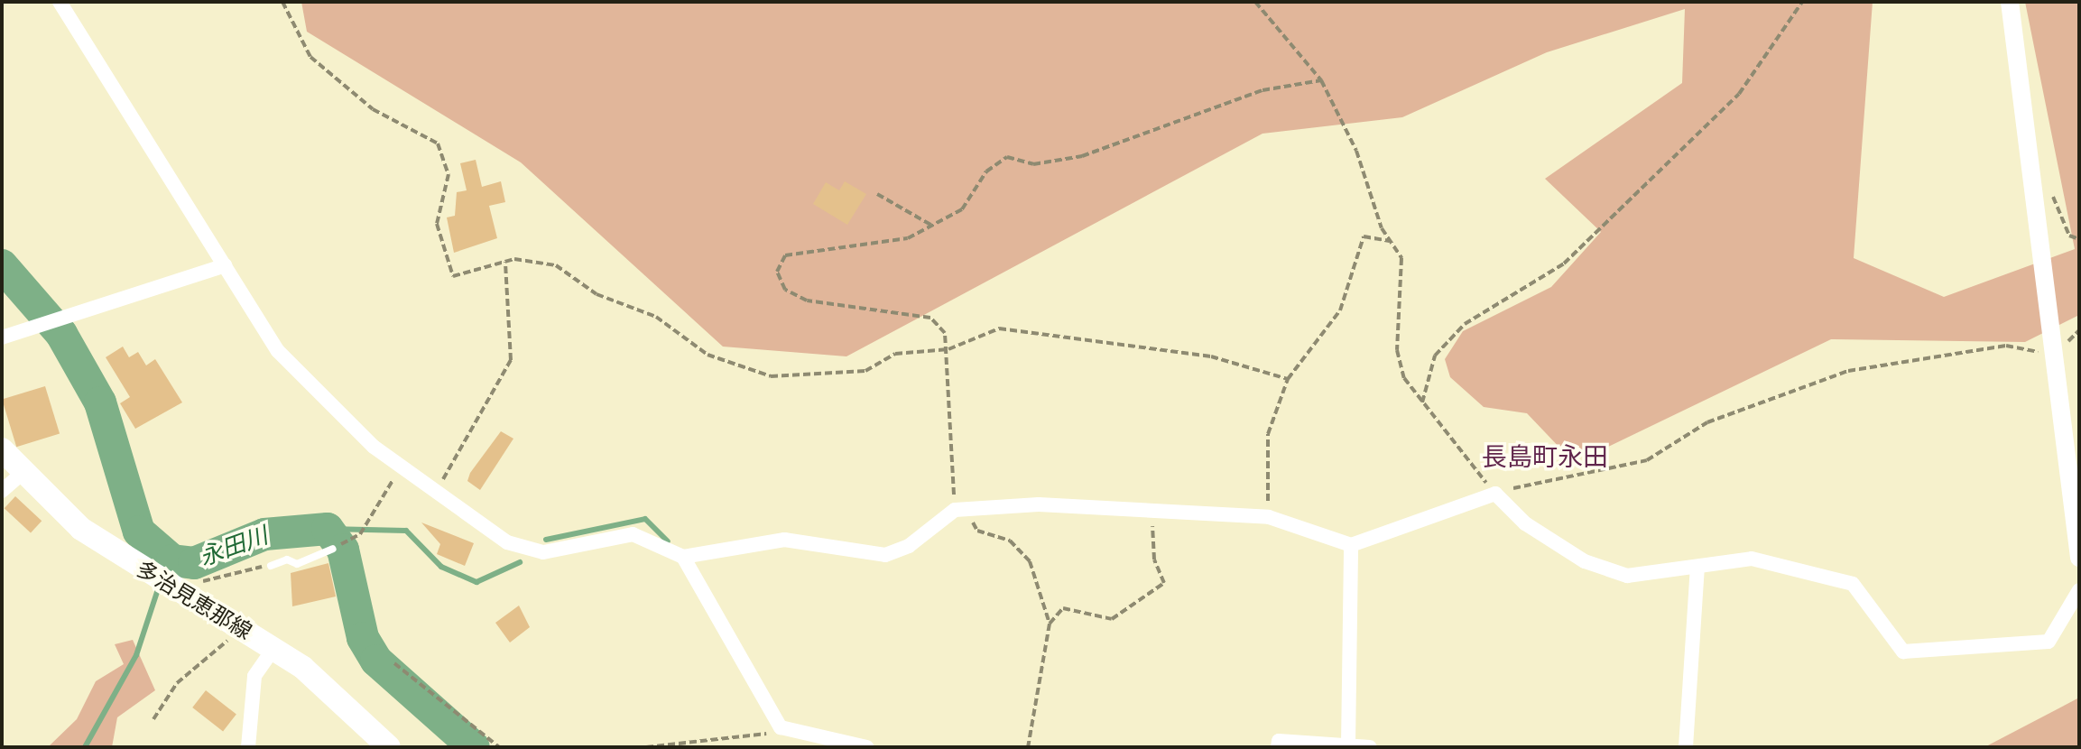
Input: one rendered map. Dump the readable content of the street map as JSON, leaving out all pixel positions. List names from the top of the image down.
{
  "streets": {
    "main road": ["多治見恵那線"]
  },
  "districts": ["長島町永田"],
  "water": ["永田川"]
}
